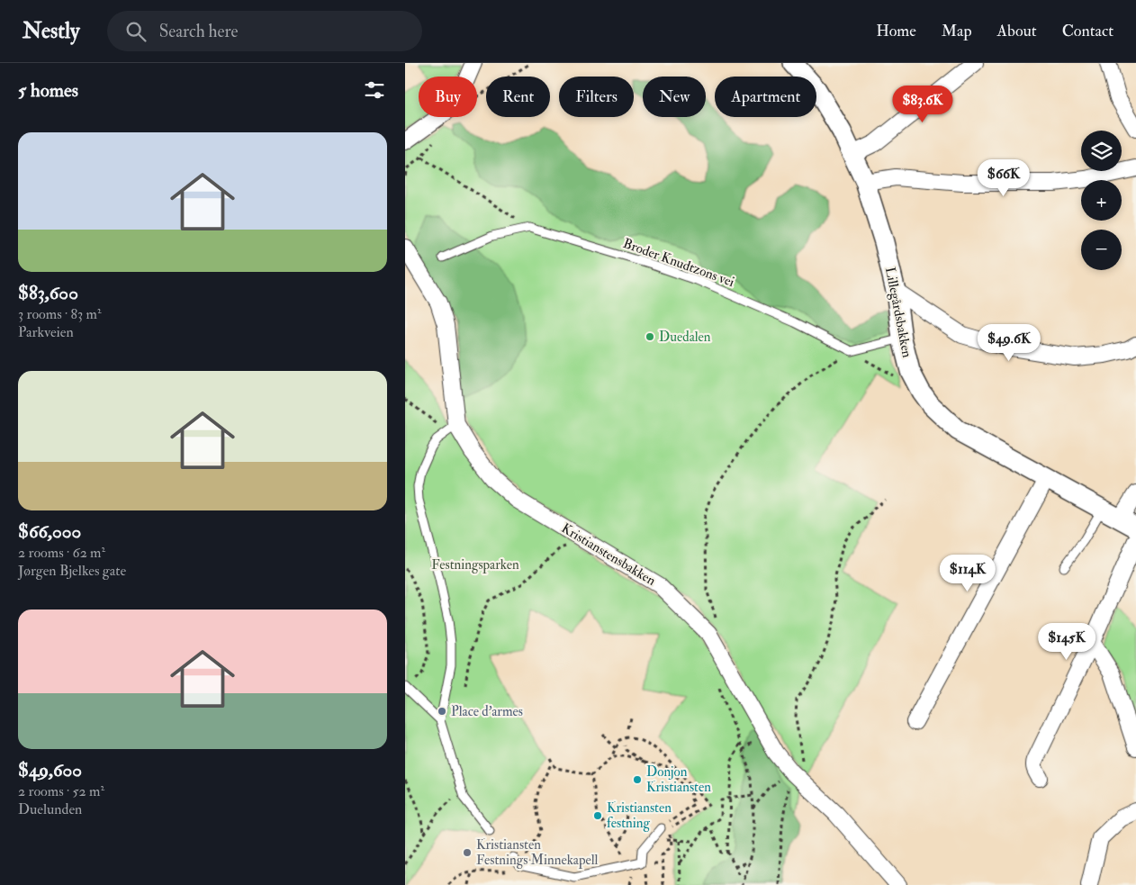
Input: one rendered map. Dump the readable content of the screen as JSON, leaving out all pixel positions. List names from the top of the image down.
{
  "streets": {
    "street": ["Lillegårdsbakken", "Kristianstensbakken"],
    "lane": ["Broder Knudtzons vei"]
  },
  "parks": ["Festningsparken"],
  "places": [
    "Duedalen",
    "Place d'armes",
    "Donjon Kristiansten",
    "Kristiansten festning",
    "Kristiansten Festnings Minnekapell"
  ],
  "page": {
    "header": "Nestly",
    "search": "Search here",
    "nav": [
      "Home",
      "Map",
      "About",
      "Contact"
    ],
    "heading": "5 homes",
    "chip": [
      "Buy",
      "Rent",
      "Filters",
      "New",
      "Apartment"
    ],
    "price": [
      "$83.6K",
      "$66K",
      "$49.6K",
      "$114K",
      "$145K"
    ],
    "list": [
      {
        "name": "$83,600",
        "note": "3 rooms · 83 m² · Parkveien"
      },
      {
        "name": "$66,000",
        "note": "2 rooms · 62 m² · Jørgen Bjelkes gate"
      },
      {
        "name": "$49,600",
        "note": "2 rooms · 52 m² · Duelunden"
      }
    ],
    "map_buttons": ["+", "−"]
  }
}
